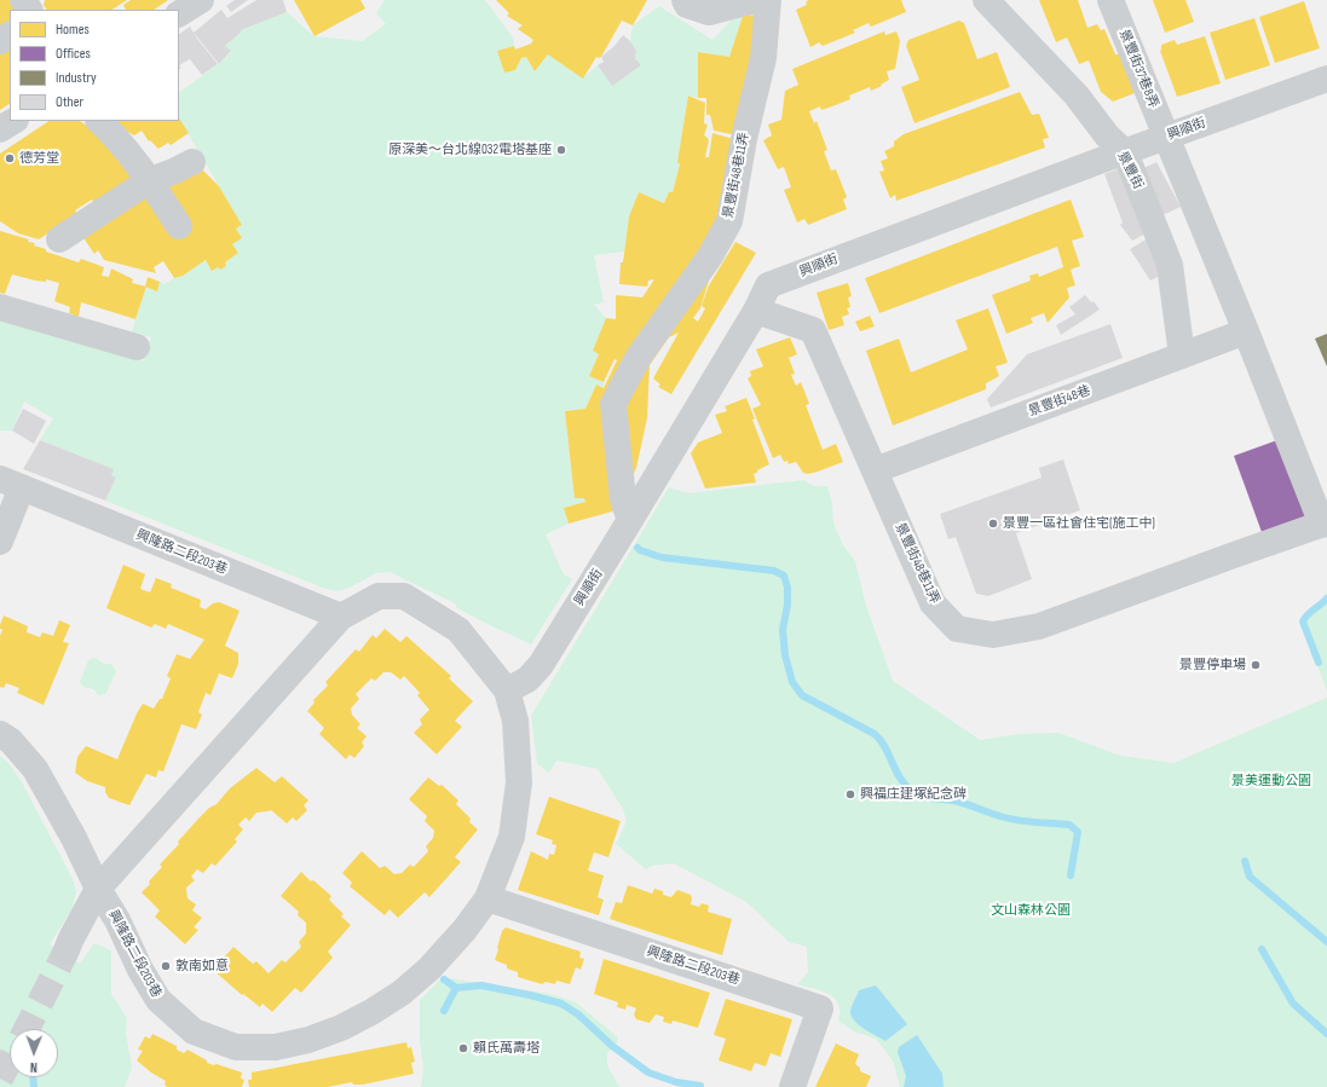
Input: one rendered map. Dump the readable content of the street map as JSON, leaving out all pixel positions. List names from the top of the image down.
{
  "streets": {
    "street": [
      "景豐街37巷8弄",
      "興順街",
      "景豐街",
      "景豐街48巷11弄",
      "景豐街48巷",
      "興隆路二段203巷"
    ]
  },
  "crossings": [
    ["景豐街37巷8弄", "興順街"],
    ["興順街", "景豐街"],
    ["興順街", "景豐街48巷11弄"],
    ["興順街", "興隆路二段203巷"],
    ["景豐街", "景豐街48巷"],
    ["景豐街48巷11弄", "景豐街48巷"]
  ],
  "parks": ["景美運動公園", "文山森林公園"],
  "places": [
    "原深美～台北線032電塔基座",
    "德芳堂",
    "景豐一區社會住宅(施工中)",
    "景豐停車場",
    "興福庄建塚紀念碑",
    "敦南如意",
    "賴氏萬壽塔"
  ],
  "legend": [
    "Homes",
    "Offices",
    "Industry",
    "Other"
  ],
  "north": "bottom"
}
